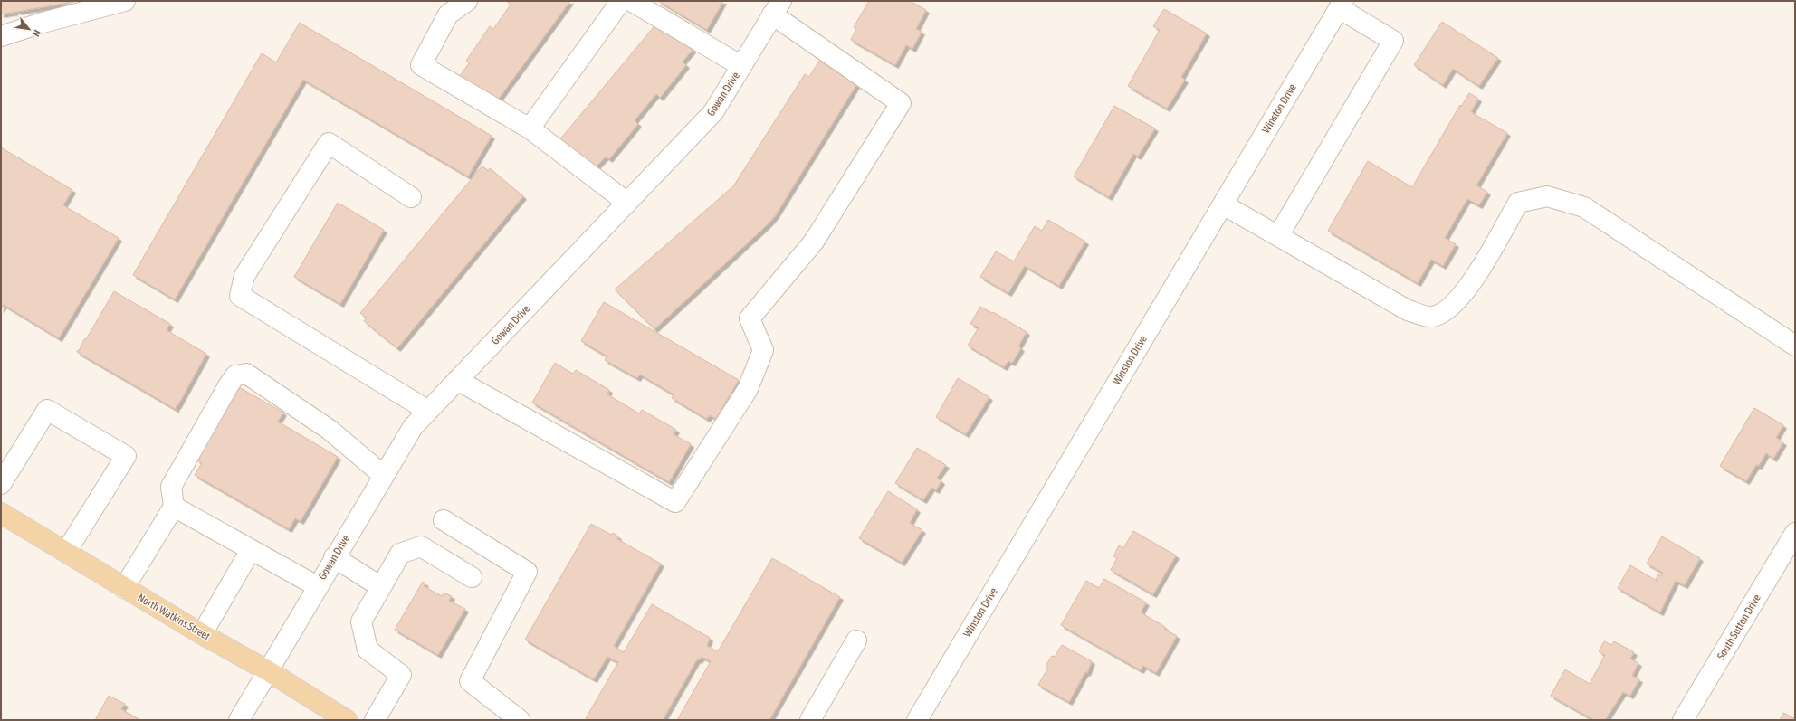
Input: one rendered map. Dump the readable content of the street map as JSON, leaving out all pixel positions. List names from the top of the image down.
{
  "streets": {
    "main road": ["North Watkins Street"],
    "street": ["Gowan Drive", "Winston Drive", "South Sutton Drive"]
  },
  "crossings": [
    ["Gowan Drive", "North Watkins Street"]
  ],
  "north": "bottom right"
}
